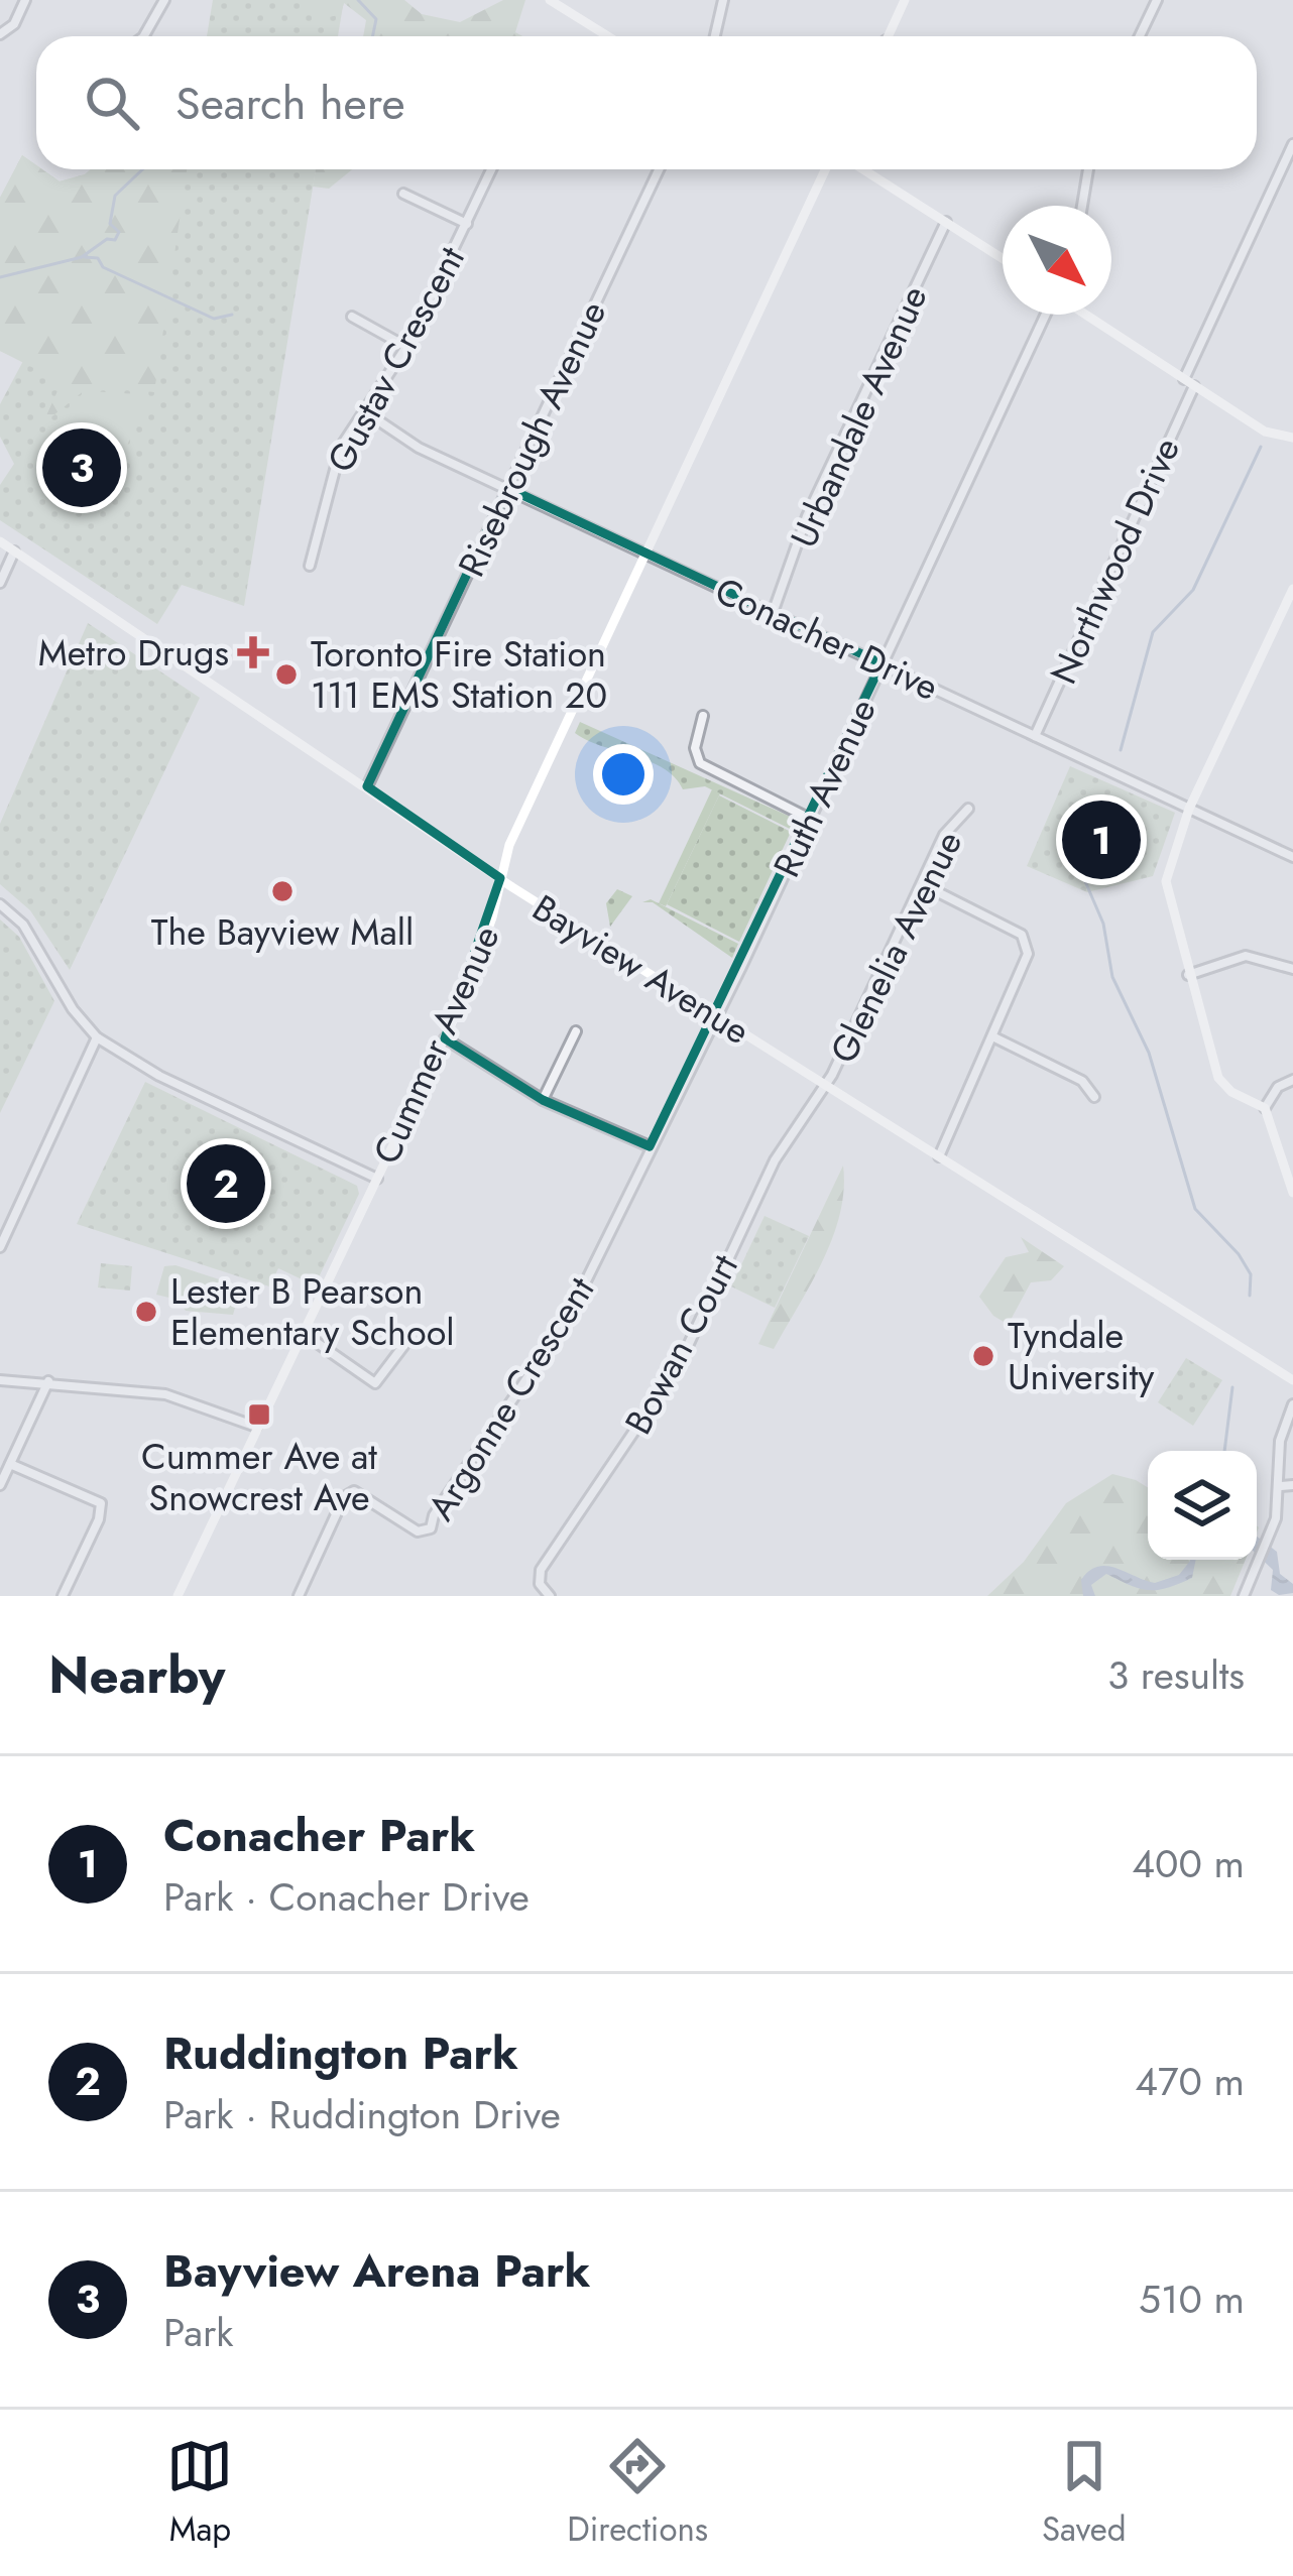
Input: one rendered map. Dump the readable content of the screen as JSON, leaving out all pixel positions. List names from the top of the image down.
{
  "streets": {
    "street": [
      "Gustav Crescent",
      "Urbandale Avenue",
      "Risebrough Avenue",
      "Northwood Drive",
      "Conacher Drive",
      "Ruth Avenue",
      "Glenelia Avenue",
      "Bayview Avenue",
      "Cummer Avenue",
      "Bowan Court",
      "Argonne Crescent"
    ]
  },
  "crossings": [
    ["Gustav Crescent", "Conacher Drive"],
    ["Urbandale Avenue", "Conacher Drive"],
    ["Risebrough Avenue", "Conacher Drive"],
    ["Risebrough Avenue", "Bayview Avenue"],
    ["Northwood Drive", "Conacher Drive"],
    ["Conacher Drive", "Ruth Avenue"],
    ["Conacher Drive", "Cummer Avenue"],
    ["Ruth Avenue", "Bayview Avenue"],
    ["Ruth Avenue", "Argonne Crescent"],
    ["Glenelia Avenue", "Bayview Avenue"],
    ["Glenelia Avenue", "Bowan Court"],
    ["Bayview Avenue", "Cummer Avenue"],
    ["Bayview Avenue", "Bowan Court"],
    ["Bayview Avenue", "Argonne Crescent"]
  ],
  "places": {
    "health": ["Metro Drugs"],
    "other": [
      "Toronto Fire Station 111 EMS Station 20",
      "The Bayview Mall",
      "Lester B Pearson Elementary School",
      "Tyndale University"
    ],
    "transit": ["Cummer Ave at Snowcrest Ave"]
  },
  "north": "bottom right",
  "page": {
    "search": "Search here",
    "pins": ["3", "1", "2"],
    "heading": ["Nearby", "3 results"],
    "list": [
      {
        "mark": "1",
        "name": "Conacher Park",
        "note": "Park · Conacher Drive",
        "value": "400 m"
      },
      {
        "mark": "2",
        "name": "Ruddington Park",
        "note": "Park · Ruddington Drive",
        "value": "470 m"
      },
      {
        "mark": "3",
        "name": "Bayview Arena Park",
        "note": "Park",
        "value": "510 m"
      }
    ],
    "nav": ["Map", "Directions", "Saved"]
  }
}
